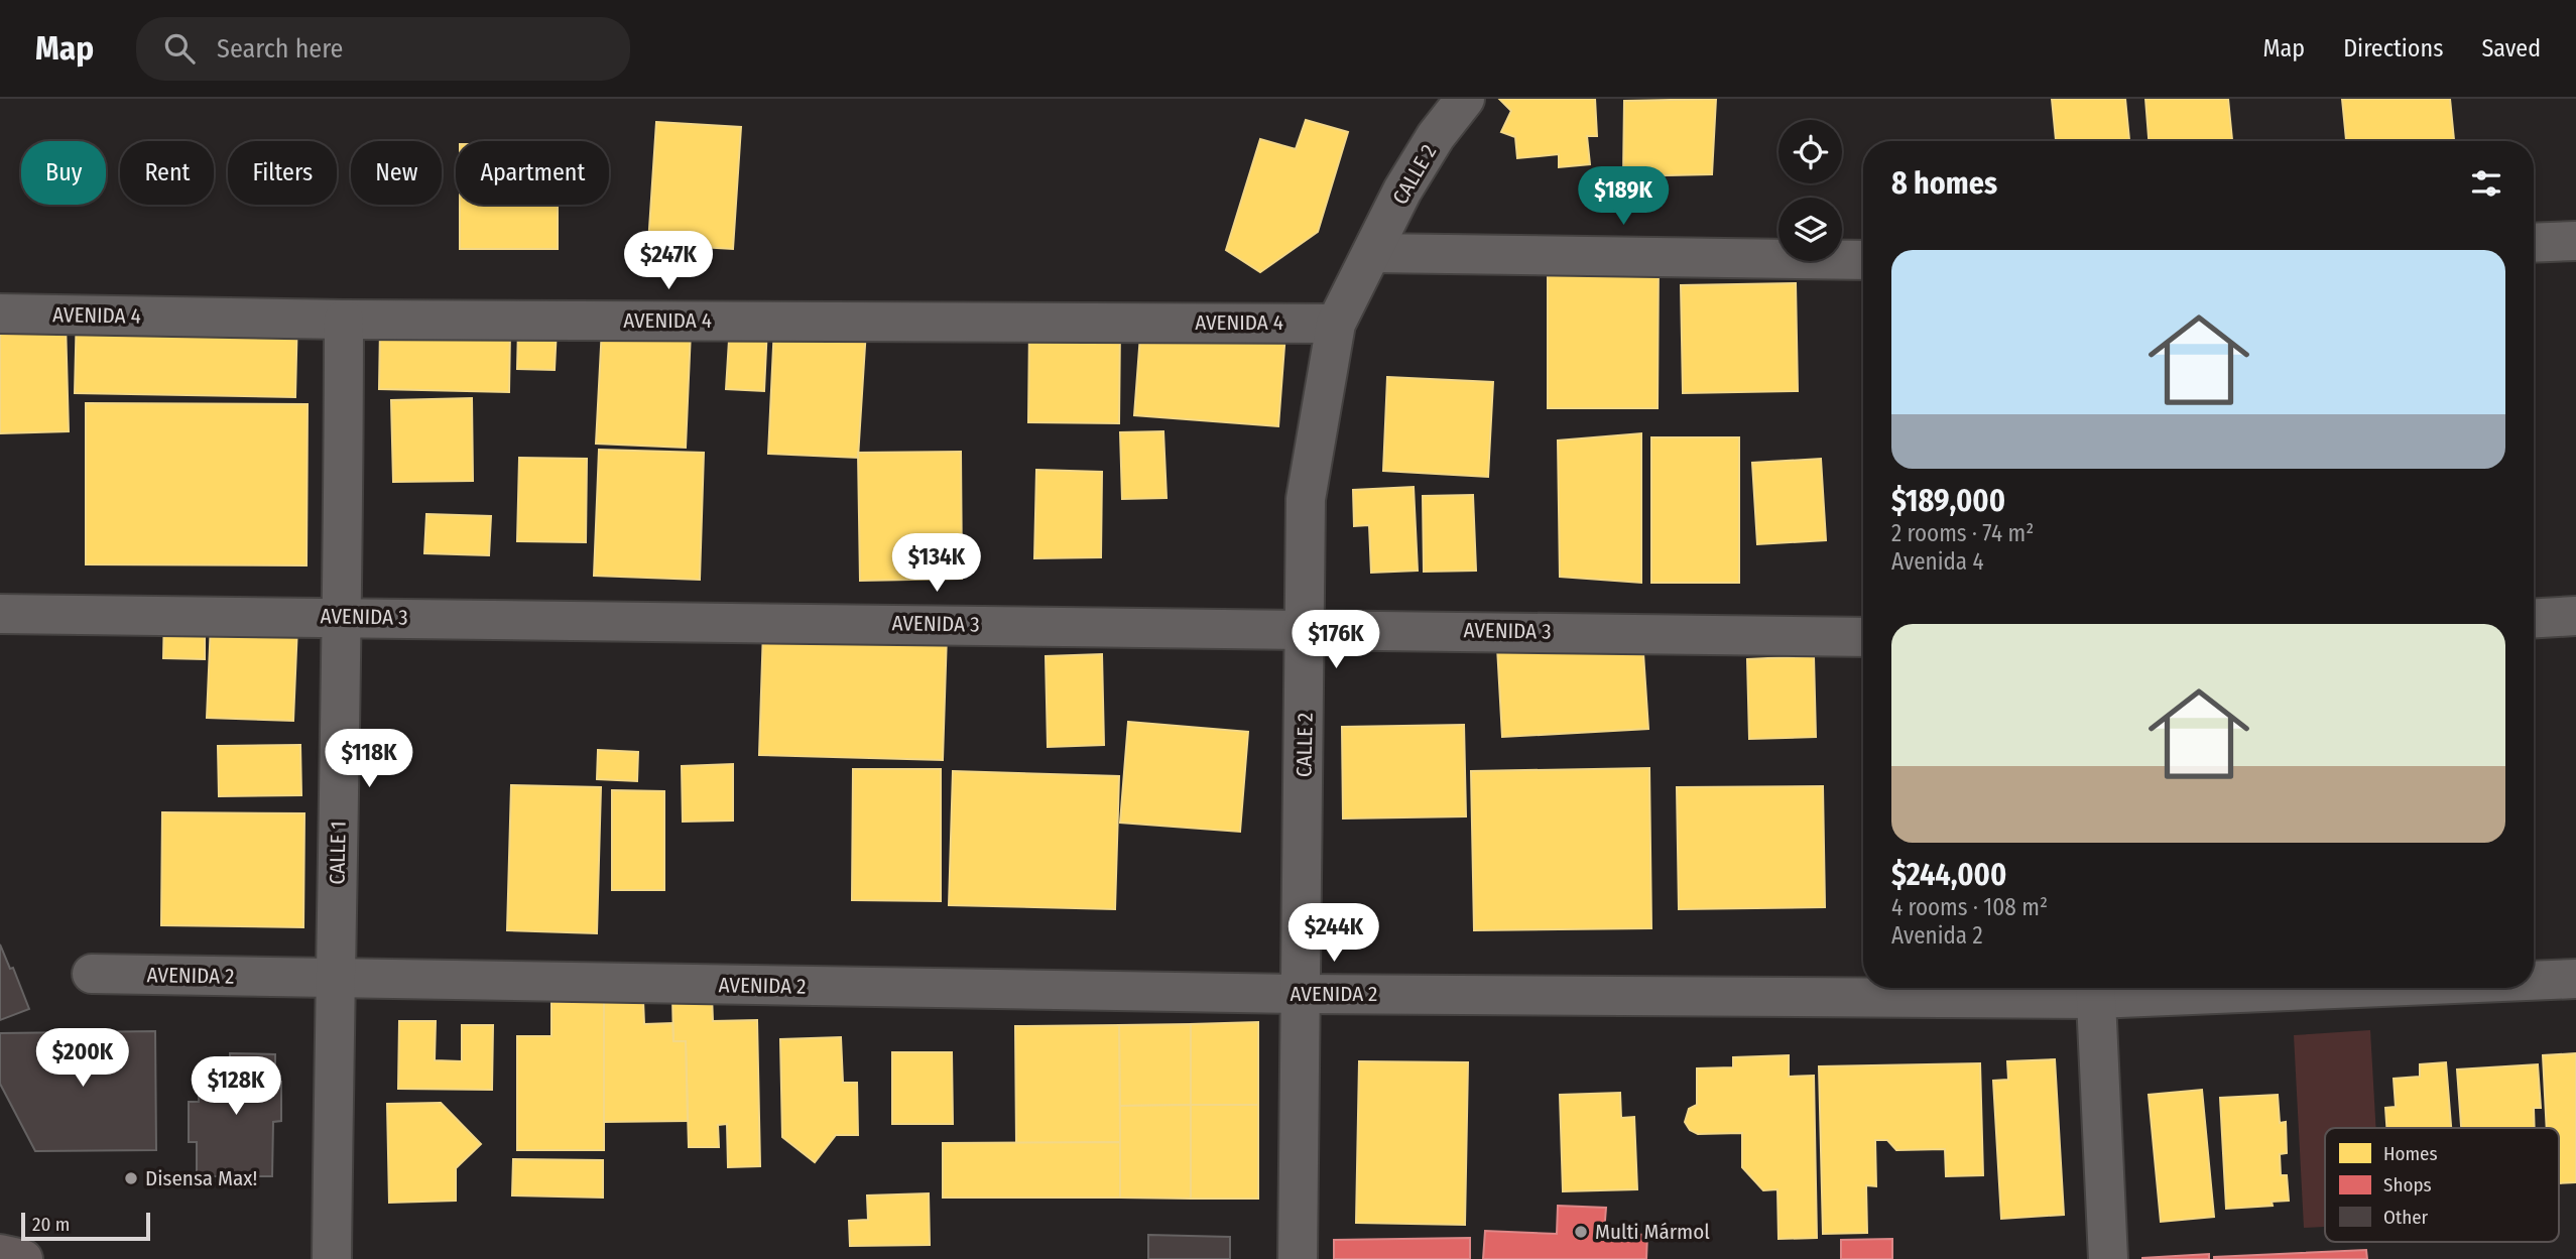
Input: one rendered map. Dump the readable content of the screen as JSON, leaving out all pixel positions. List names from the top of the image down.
{
  "streets": {
    "street": [
      "CALLE 2",
      "AVENIDA 4",
      "AVENIDA 3",
      "CALLE 1",
      "AVENIDA 2"
    ]
  },
  "crossings": [
    ["CALLE 2", "AVENIDA 4"],
    ["CALLE 2", "AVENIDA 3"],
    ["CALLE 2", "AVENIDA 2"],
    ["AVENIDA 4", "CALLE 1"],
    ["AVENIDA 3", "CALLE 1"],
    ["CALLE 1", "AVENIDA 2"]
  ],
  "places": ["Disensa Max!", "Multi Mármol"],
  "legend": ["Homes", "Shops", "Other"],
  "scale_bar": "20 m",
  "page": {
    "header": "Map",
    "search": "Search here",
    "nav": ["Map", "Directions", "Saved"],
    "chip": [
      "Buy",
      "Rent",
      "Filters",
      "New",
      "Apartment"
    ],
    "heading": "8 homes",
    "price": [
      "$189K",
      "$247K",
      "$134K",
      "$176K",
      "$118K",
      "$244K",
      "$200K",
      "$128K"
    ],
    "list": [
      {
        "name": "$189,000",
        "note": "2 rooms · 74 m² · Avenida 4"
      },
      {
        "name": "$244,000",
        "note": "4 rooms · 108 m² · Avenida 2"
      }
    ],
    "scale": "20 m"
  }
}
